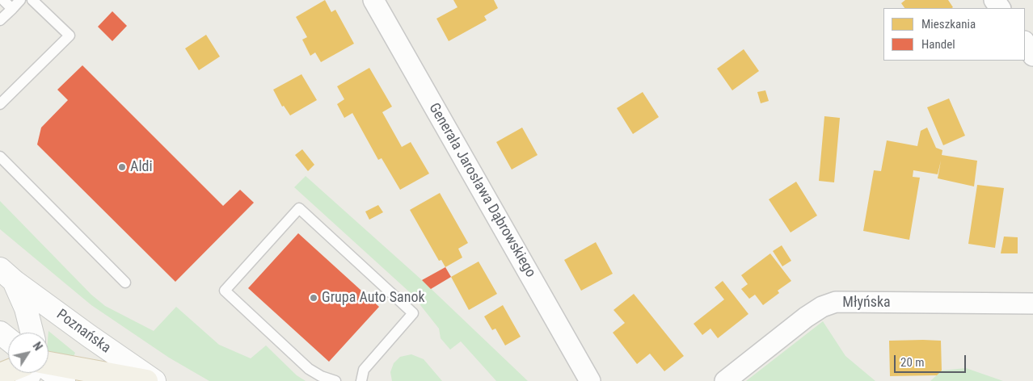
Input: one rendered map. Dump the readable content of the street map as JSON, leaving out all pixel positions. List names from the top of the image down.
{
  "streets": {
    "main road": ["Poznańska"],
    "street": ["Generała Jarosława Dąbrowskiego", "Młyńska"]
  },
  "places": ["Aldi", "Grupa Auto Sanok"],
  "legend": ["Mieszkania", "Handel"],
  "scale_bar": "20 m",
  "north": "top right"
}
